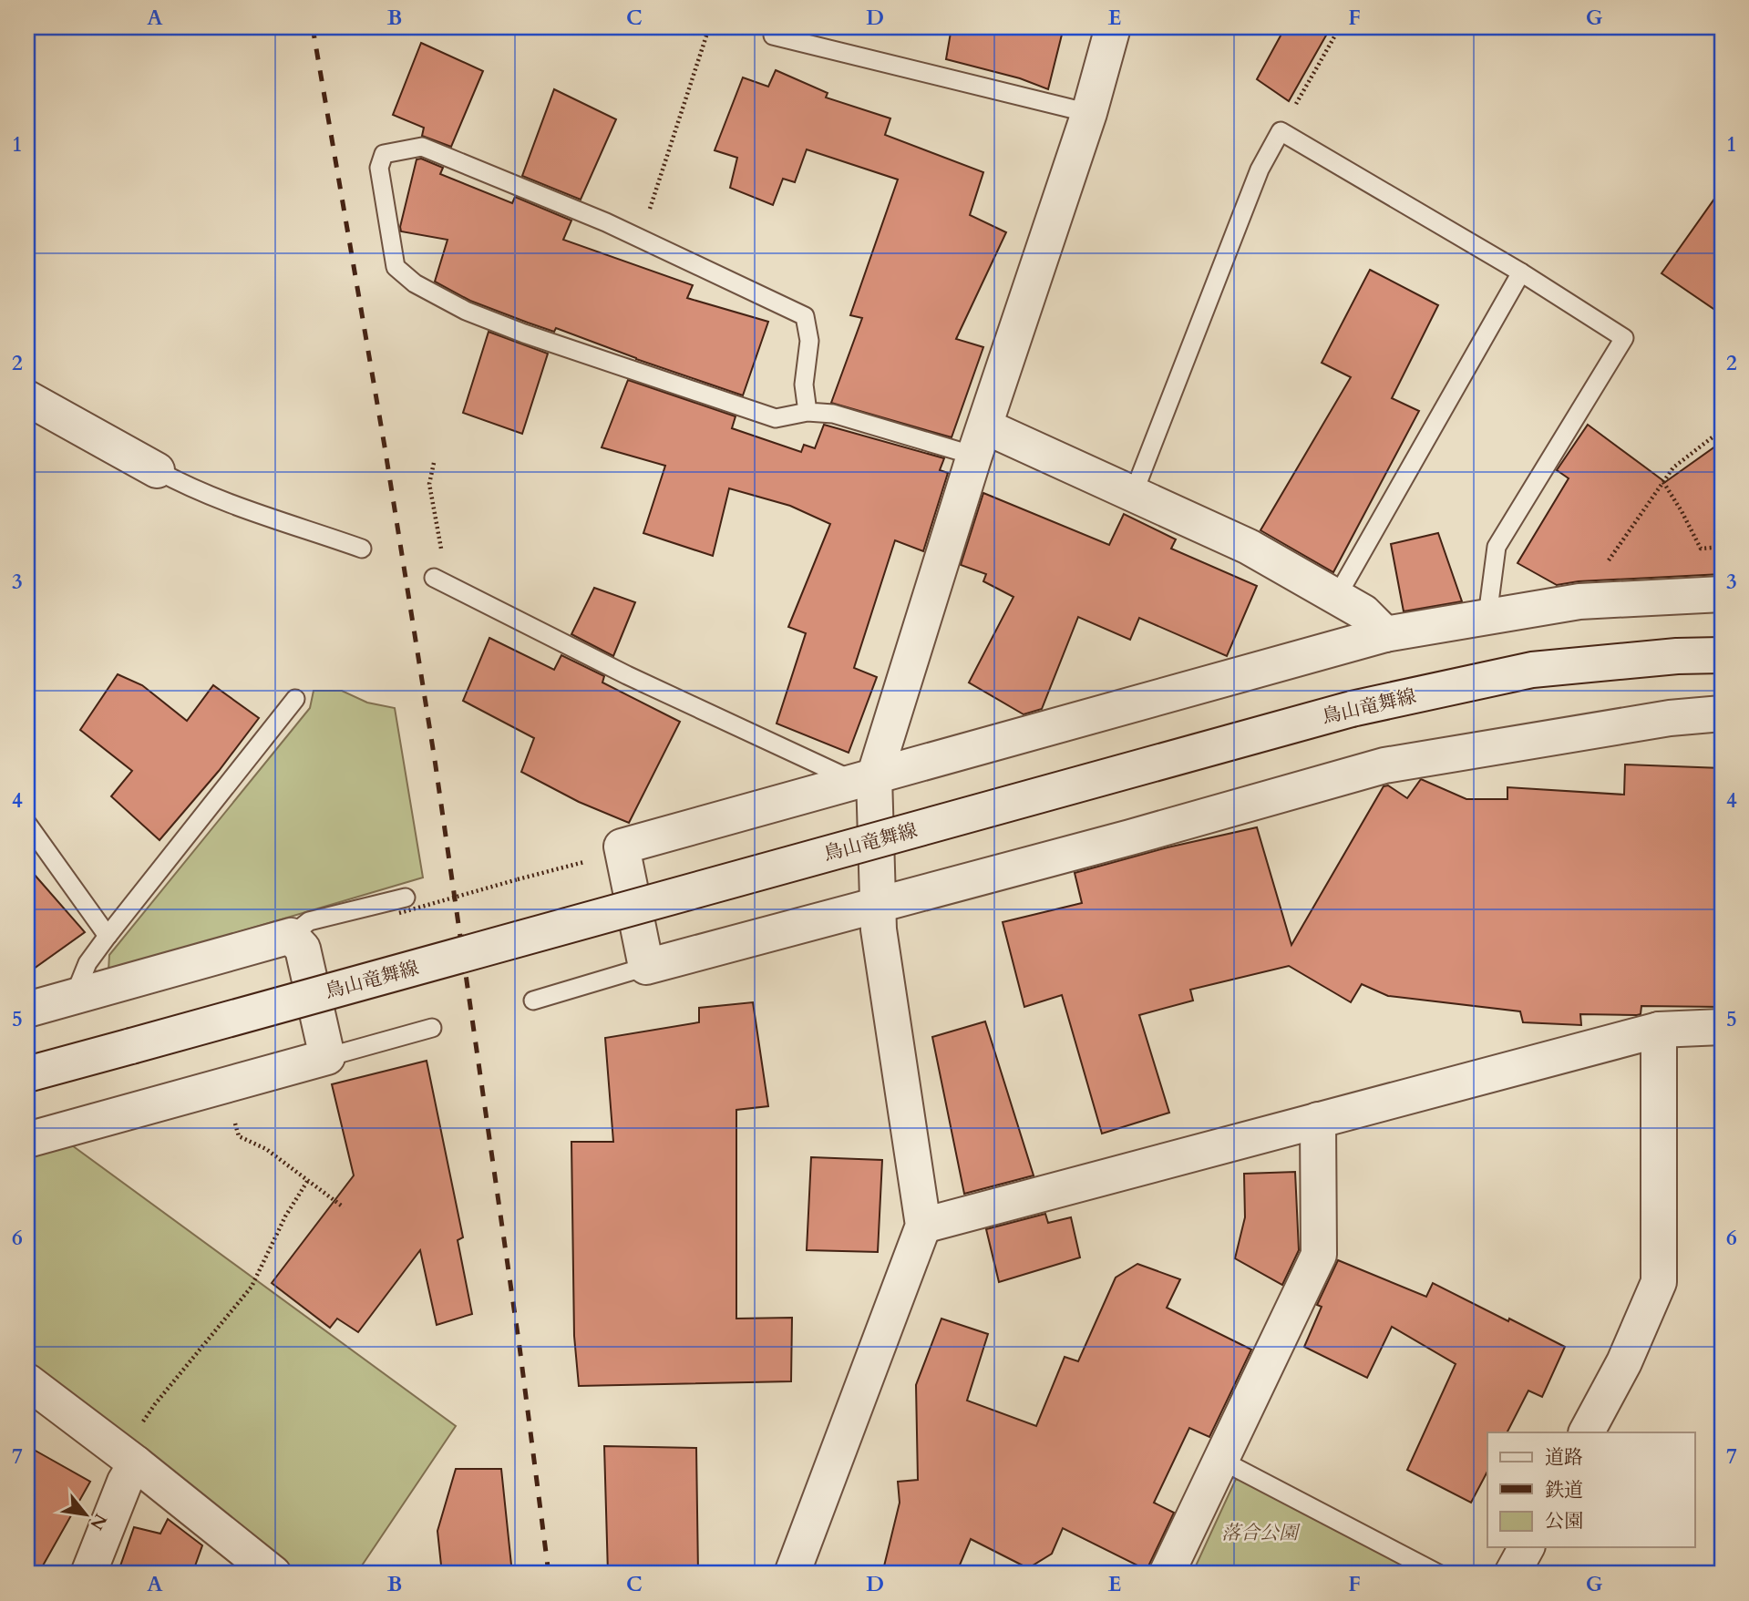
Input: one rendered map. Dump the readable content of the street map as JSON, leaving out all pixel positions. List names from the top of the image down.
{
  "streets": {
    "street": ["鳥山竜舞線"]
  },
  "parks": ["落合公園"],
  "legend": ["道路", "鉄道", "公園"],
  "north": "bottom right",
  "grid": {
    "columns": [
      "A",
      "B",
      "C",
      "D",
      "E",
      "F",
      "G"
    ],
    "rows": [
      "1",
      "2",
      "3",
      "4",
      "5",
      "6",
      "7"
    ]
  }
}
